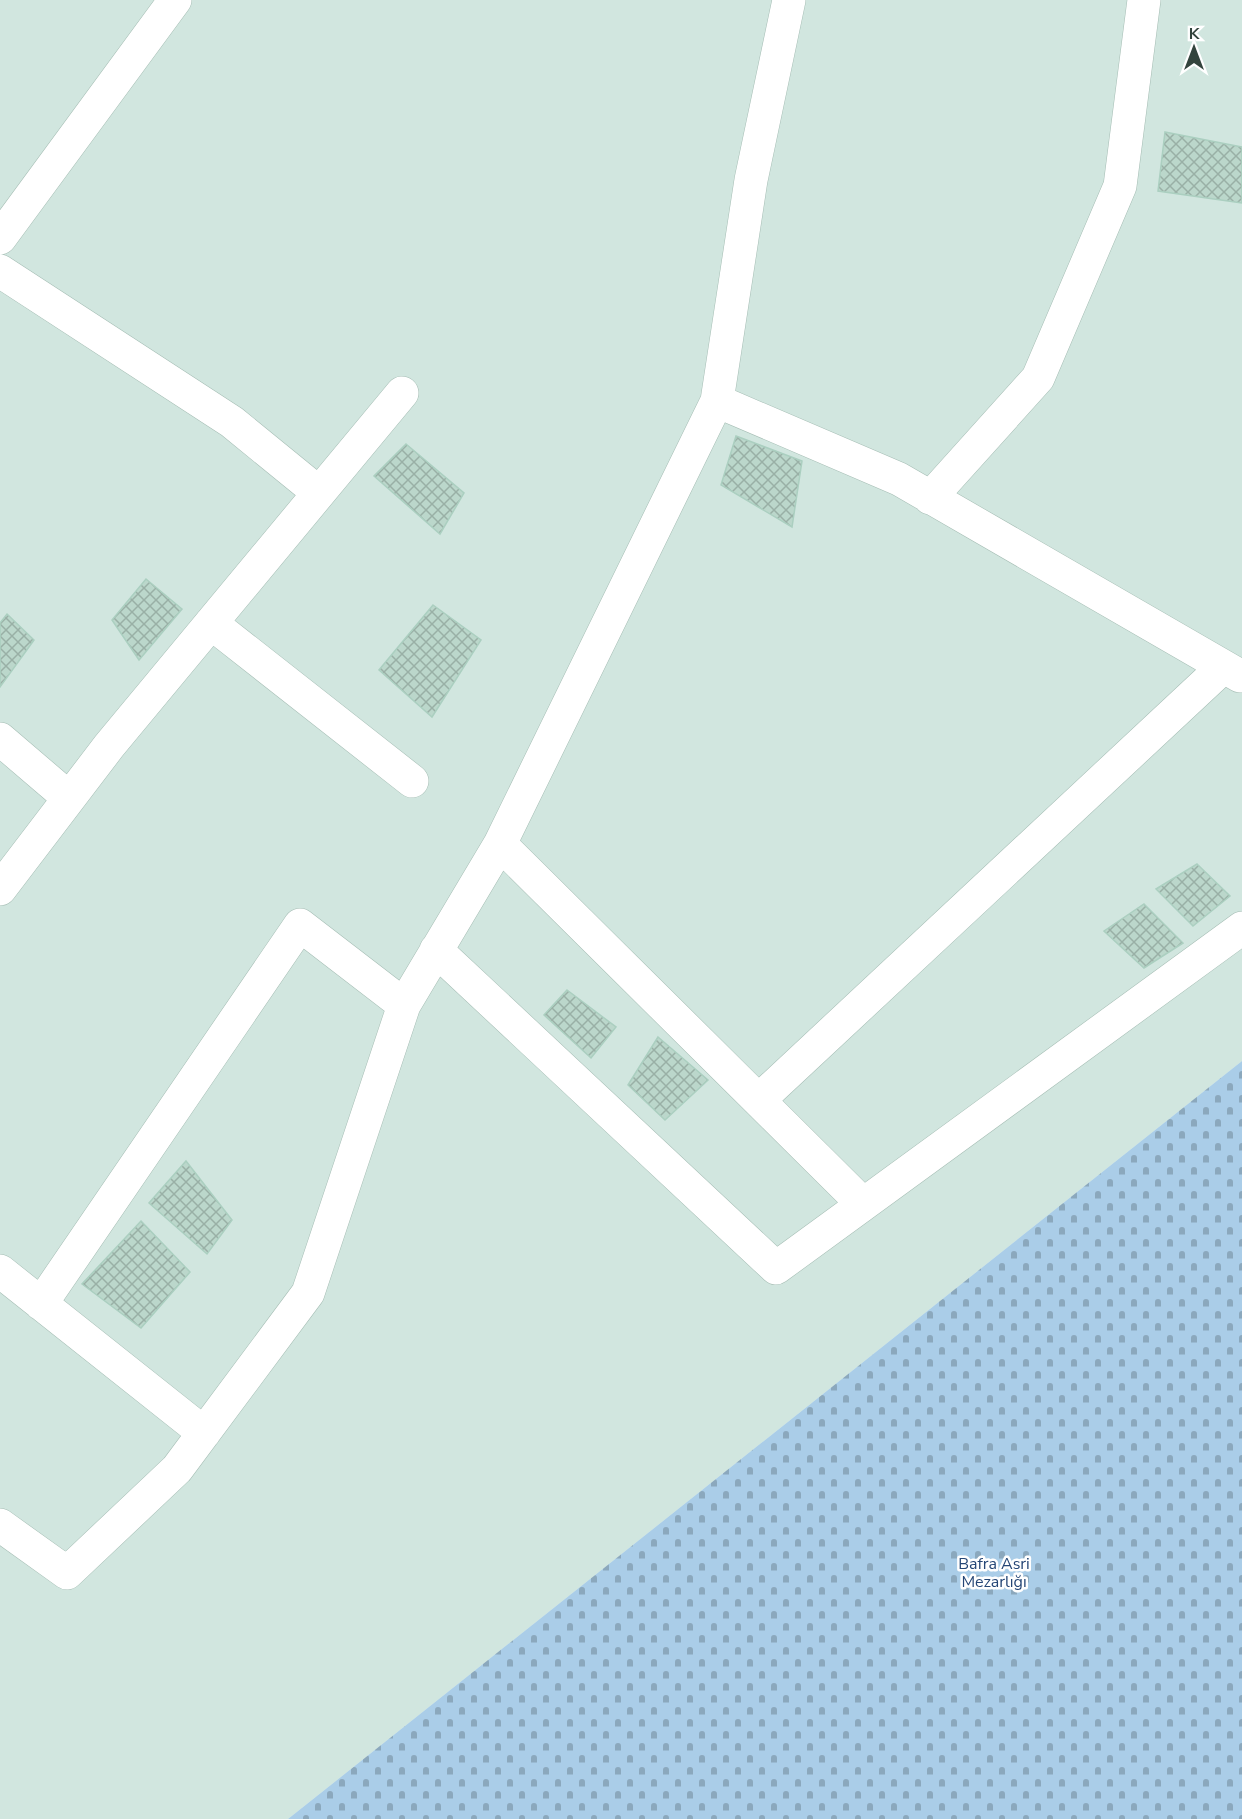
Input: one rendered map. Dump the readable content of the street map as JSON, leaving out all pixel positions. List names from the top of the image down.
{
  "parks": ["Bafra Asri Mezarlığı"],
  "north": "top"
}
